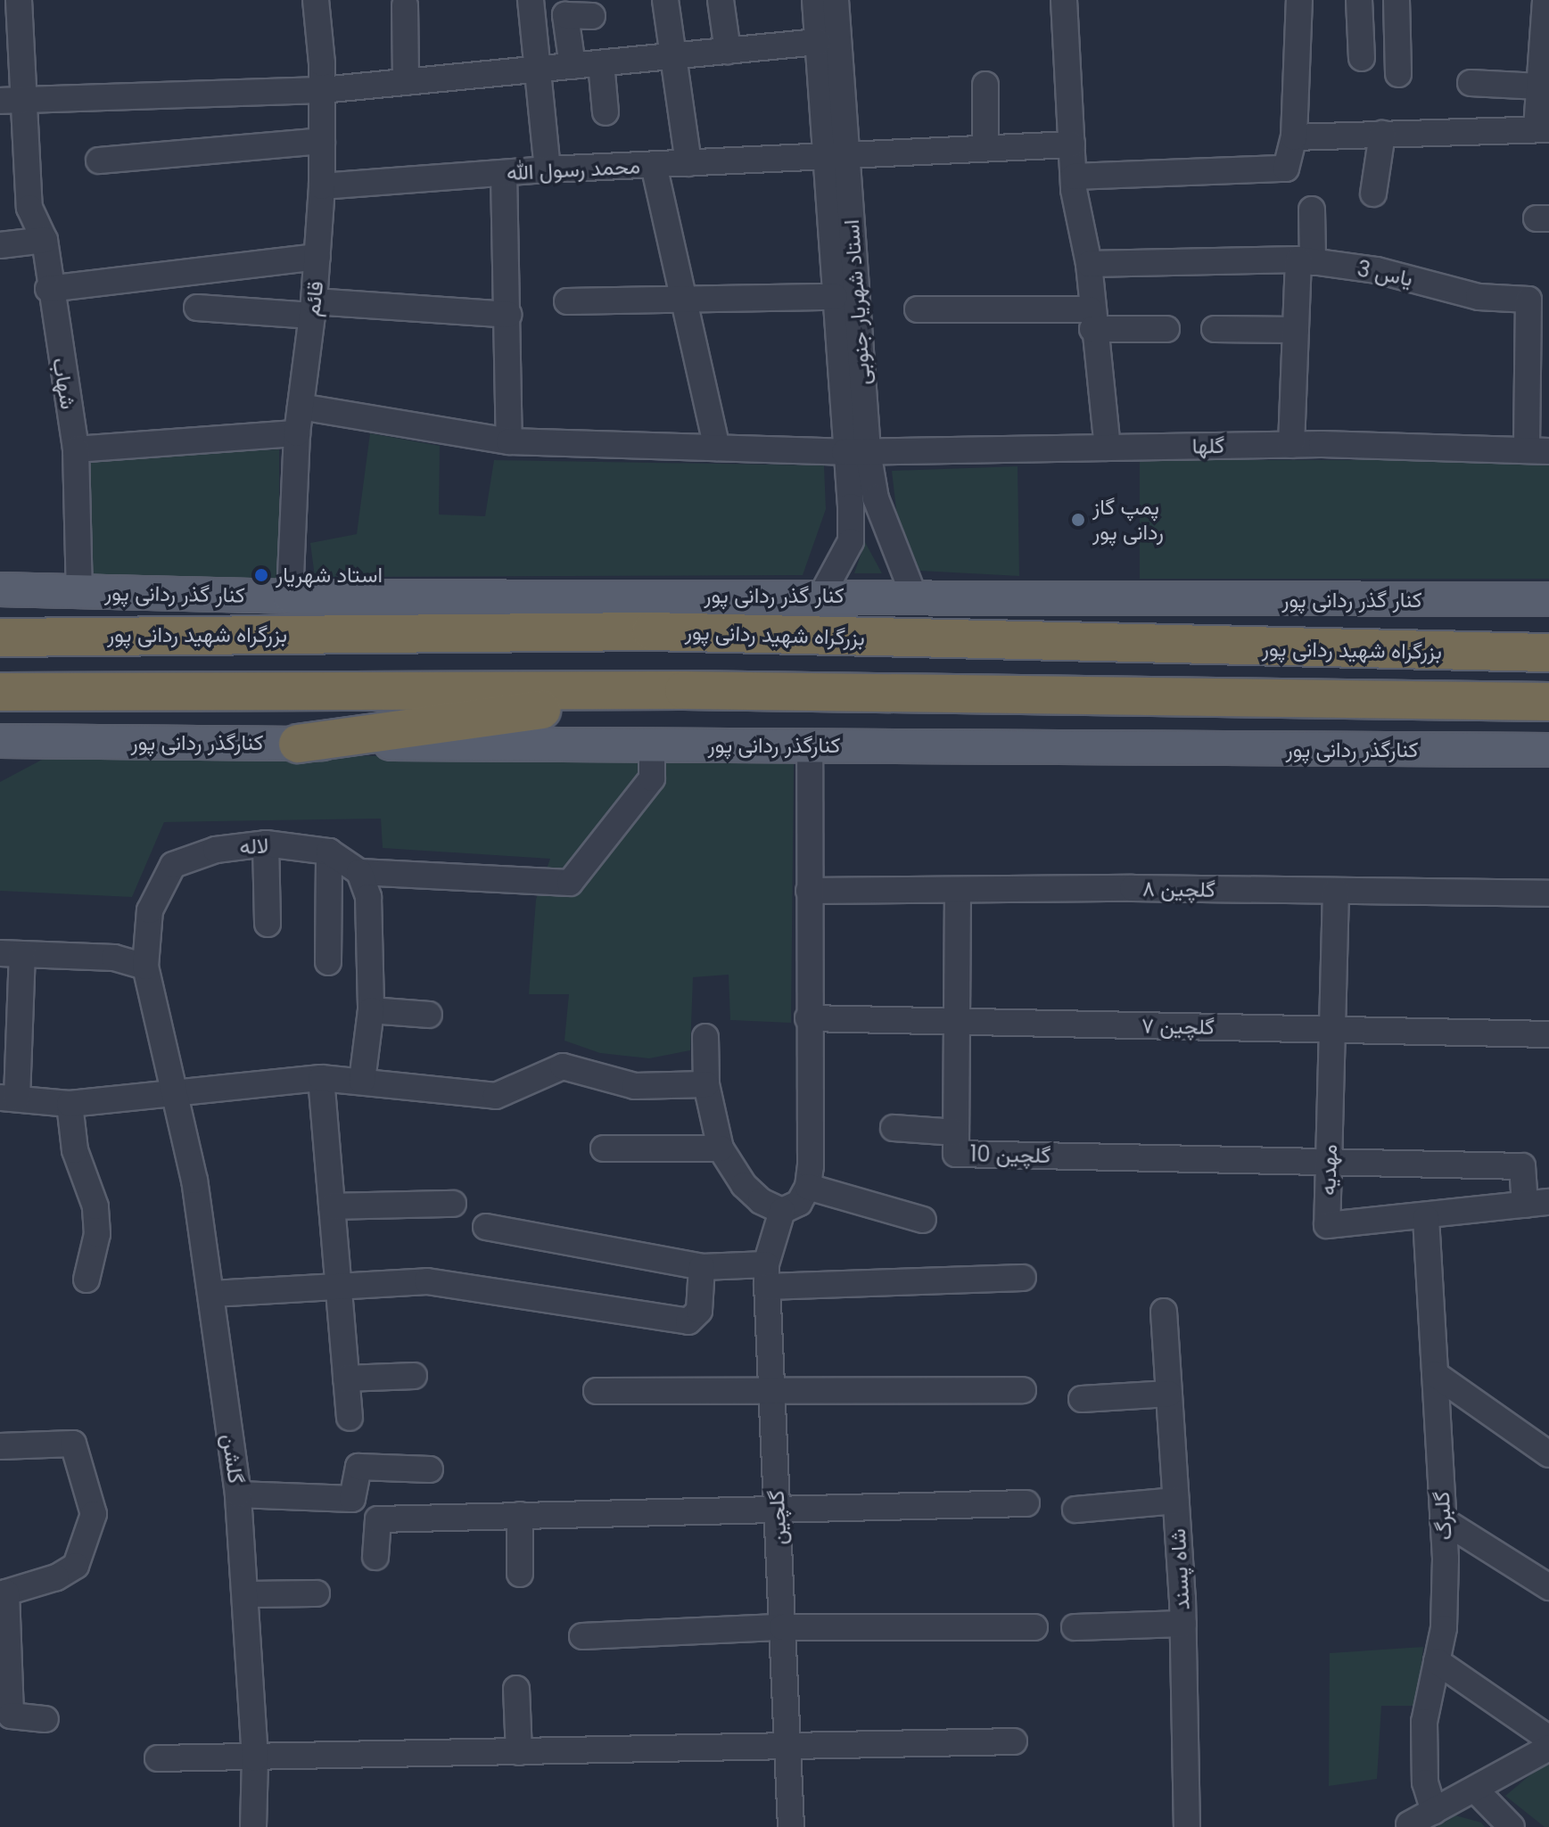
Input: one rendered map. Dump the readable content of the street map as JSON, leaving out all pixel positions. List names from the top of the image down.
{
  "streets": {
    "highway": ["بزرگراه شهید ردانی پور"],
    "main road": ["کنار گذر ردانی پور", "کنارگذر ردانی پور"],
    "street": [
      "محمد رسول الله",
      "یاس 3",
      "قائم",
      "استاد شهریار جنوبی",
      "شهاب",
      "گلها",
      "لاله",
      "گلچین ۸",
      "گلچین ۷",
      "گلچین 10",
      "مهدیه",
      "گلشن",
      "گلبرگ",
      "گلچین",
      "شاه پسند"
    ]
  },
  "crossings": [
    ["محمد رسول الله", "قائم"],
    ["محمد رسول الله", "استاد شهریار جنوبی"],
    ["یاس 3", "گلها"],
    ["قائم", "گلها"],
    ["قائم", "کنار گذر ردانی پور"],
    ["استاد شهریار جنوبی", "گلها"],
    ["استاد شهریار جنوبی", "کنار گذر ردانی پور"],
    ["شهاب", "کنار گذر ردانی پور"],
    ["لاله", "گلشن"],
    ["گلچین ۸", "گلچین 10"],
    ["گلچین ۸", "مهدیه"],
    ["گلچین ۷", "گلچین 10"],
    ["گلچین ۷", "مهدیه"],
    ["گلچین 10", "مهدیه"],
    ["مهدیه", "گلبرگ"]
  ],
  "places": ["پمپ گاز ردانی پور", "استاد شهریار"]
}
